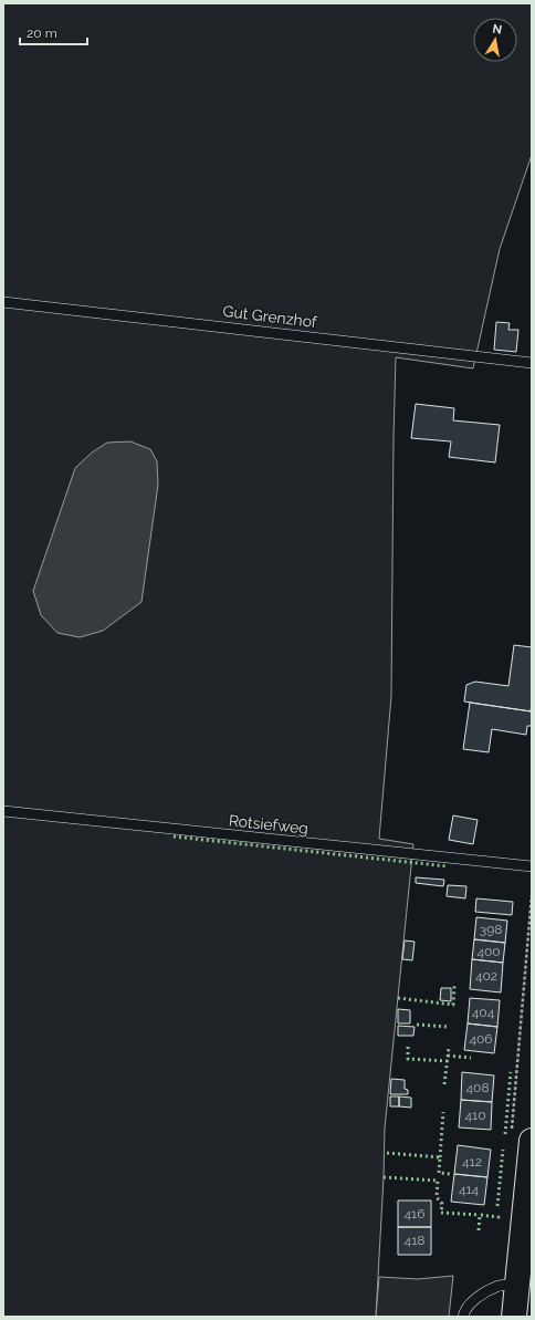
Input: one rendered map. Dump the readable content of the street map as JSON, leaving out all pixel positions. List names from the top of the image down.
{
  "streets": {
    "lane": ["Gut Grenzhof", "Rotsiefweg"]
  },
  "house_numbers": [
    "398",
    "400",
    "402",
    "404",
    "406",
    "408",
    "410",
    "412",
    "414",
    "416",
    "418"
  ],
  "scale_bar": "20 m",
  "north": "top"
}
